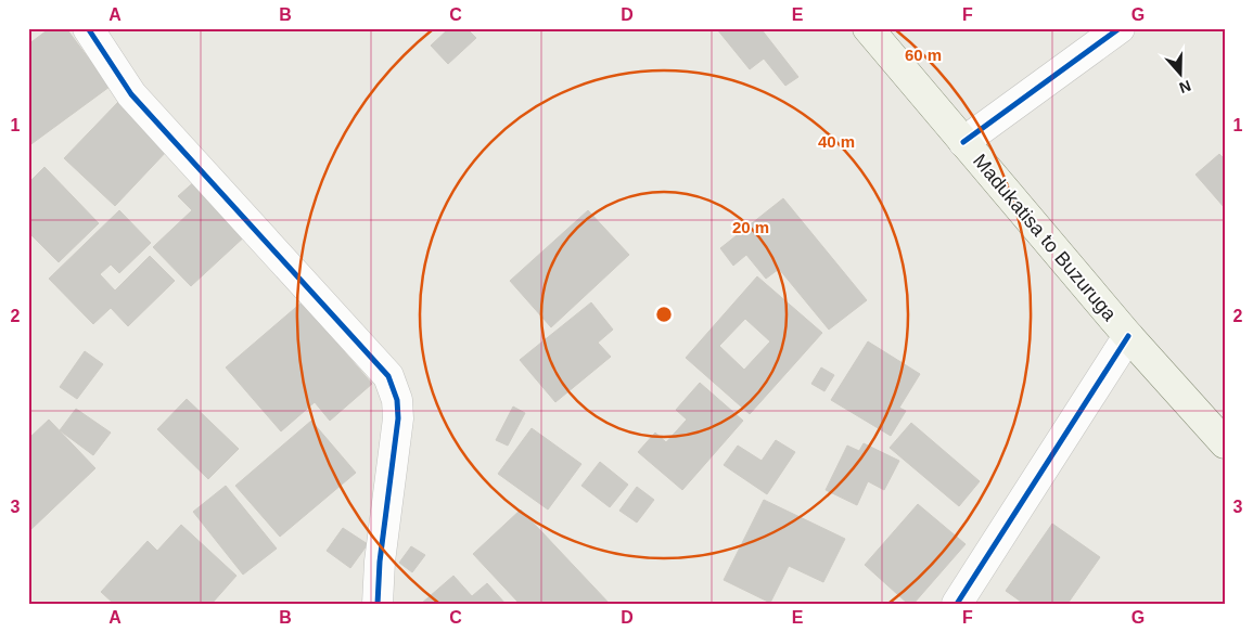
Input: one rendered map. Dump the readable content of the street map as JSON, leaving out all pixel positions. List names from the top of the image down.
{
  "streets": {
    "main road": ["Madukatisa to Buzuruga"]
  },
  "north": "bottom",
  "grid": {
    "columns": [
      "A",
      "B",
      "C",
      "D",
      "E",
      "F",
      "G"
    ],
    "rows": ["1", "2", "3"]
  },
  "rings": ["60 m", "40 m", "20 m"]
}
